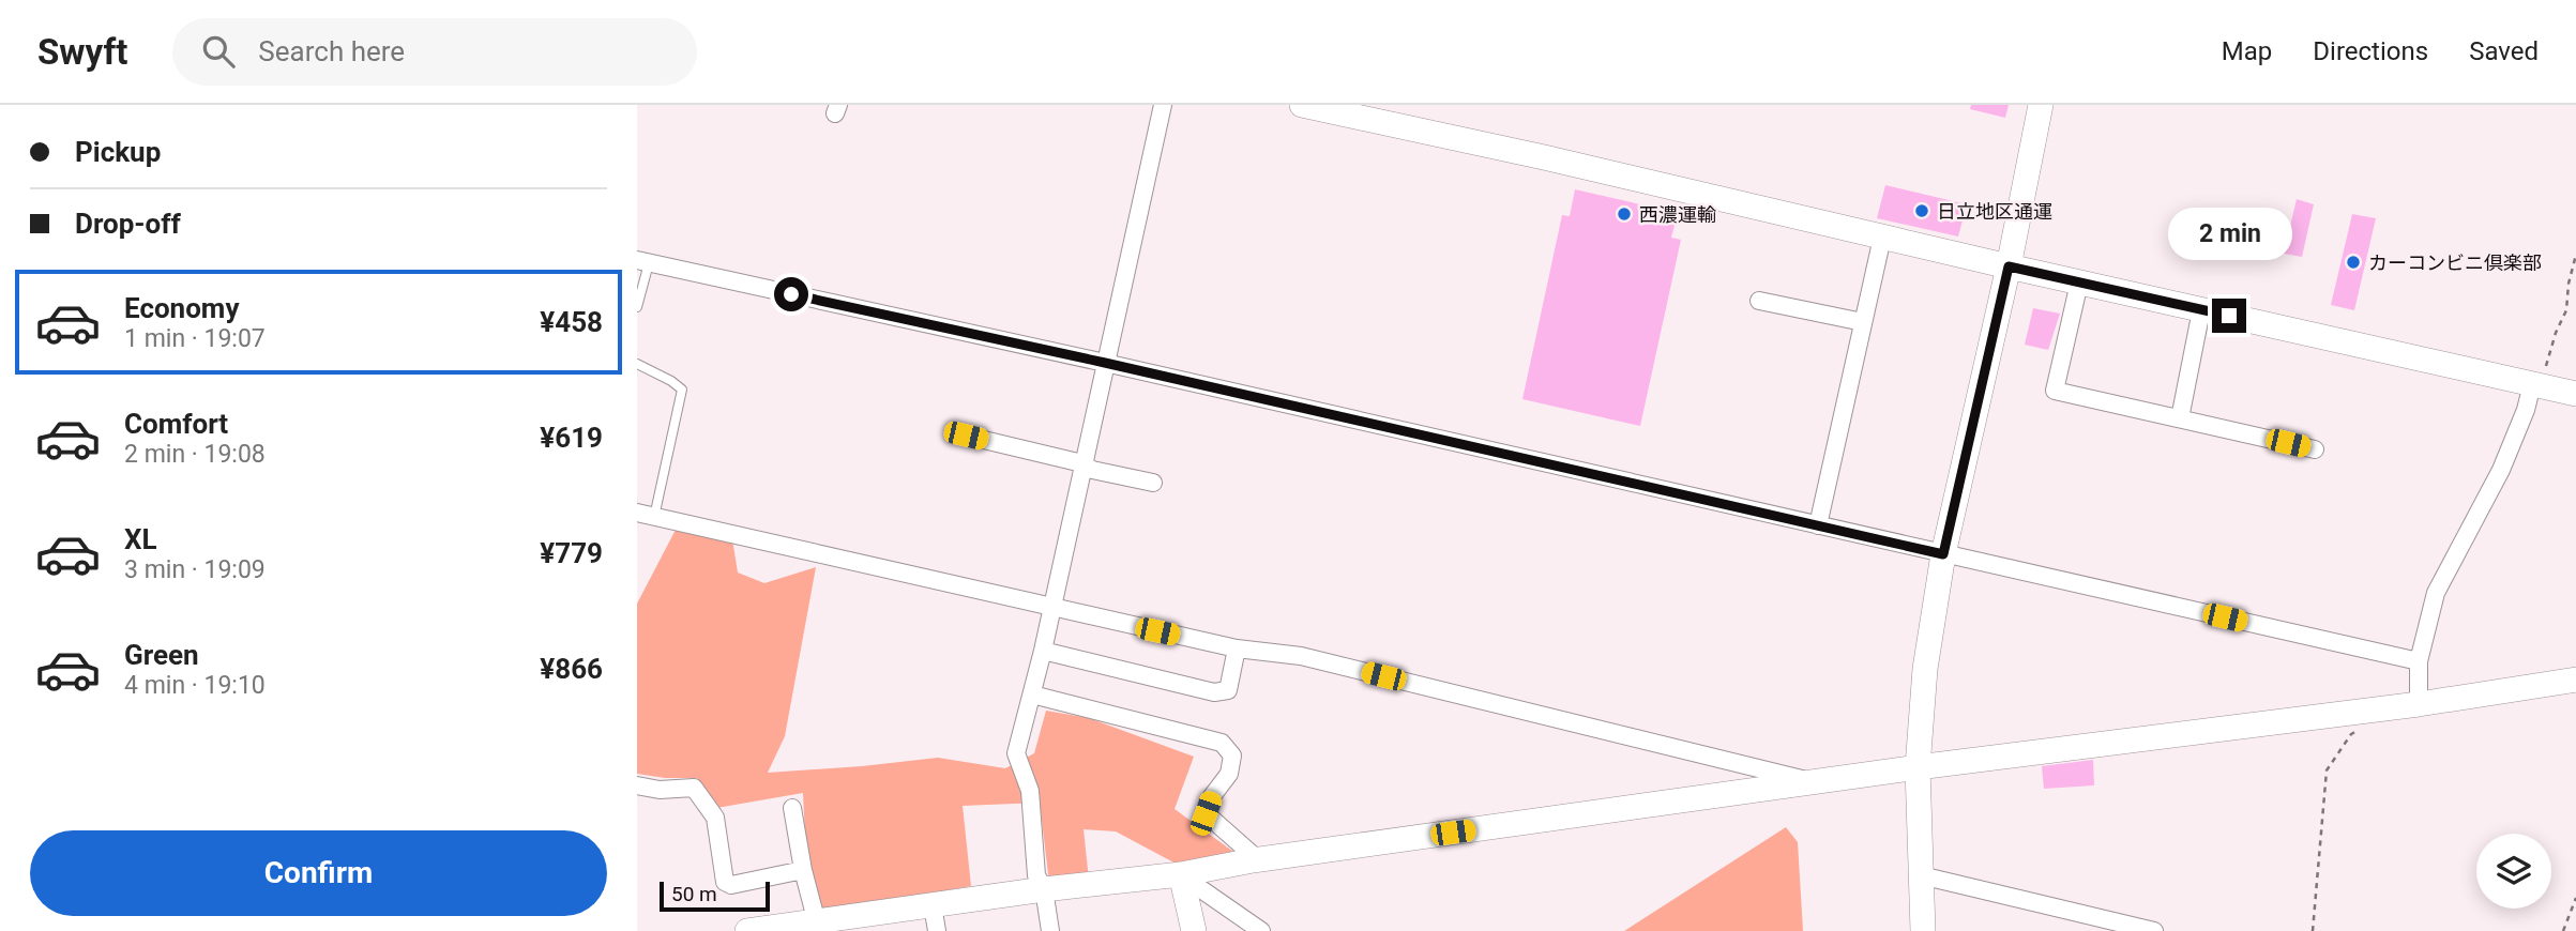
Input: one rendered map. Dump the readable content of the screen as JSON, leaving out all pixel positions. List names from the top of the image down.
{
  "places": ["日立地区通運", "西濃運輸", "カーコンビニ倶楽部"],
  "scale_bar": "50 m",
  "page": {
    "header": "Swyft",
    "search": "Search here",
    "nav": ["Map", "Directions", "Saved"],
    "banner": ["Pickup", "Drop-off"],
    "bubble": "2 min",
    "list": [
      {
        "name": "Economy",
        "note": "1 min · 19:07",
        "value": "¥458"
      },
      {
        "name": "Comfort",
        "note": "2 min · 19:08",
        "value": "¥619"
      },
      {
        "name": "XL",
        "note": "3 min · 19:09",
        "value": "¥779"
      },
      {
        "name": "Green",
        "note": "4 min · 19:10",
        "value": "¥866"
      }
    ],
    "buttons": "Confirm",
    "scale": "50 m"
  }
}
